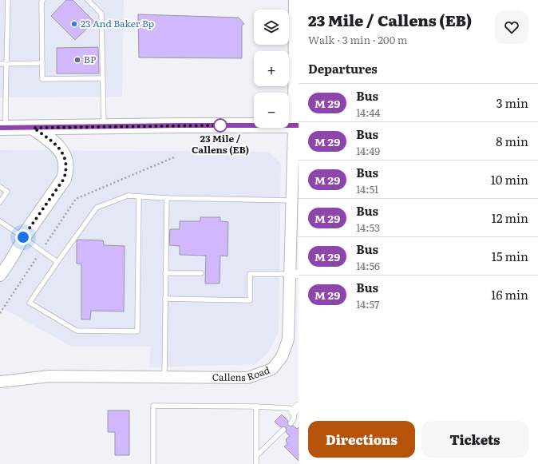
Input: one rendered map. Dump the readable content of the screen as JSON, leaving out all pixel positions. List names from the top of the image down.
{
  "streets": {
    "street": ["Callens Road"]
  },
  "places": ["23 And Baker Bp", "BP", "23 Mile / Callens (EB)"],
  "page": {
    "heading": [
      ["23 Mile / Callens (EB)", "Walk · 3 min · 200 m"],
      "Departures"
    ],
    "map_buttons": ["+", "−"],
    "list": [
      {
        "mark": "M 29",
        "name": "Bus",
        "note": "14:44",
        "value": "3 min"
      },
      {
        "mark": "M 29",
        "name": "Bus",
        "note": "14:49",
        "value": "8 min"
      },
      {
        "mark": "M 29",
        "name": "Bus",
        "note": "14:51",
        "value": "10 min"
      },
      {
        "mark": "M 29",
        "name": "Bus",
        "note": "14:53",
        "value": "12 min"
      },
      {
        "mark": "M 29",
        "name": "Bus",
        "note": "14:56",
        "value": "15 min"
      },
      {
        "mark": "M 29",
        "name": "Bus",
        "note": "14:57",
        "value": "16 min"
      }
    ],
    "buttons": ["Directions", "Tickets"]
  }
}
